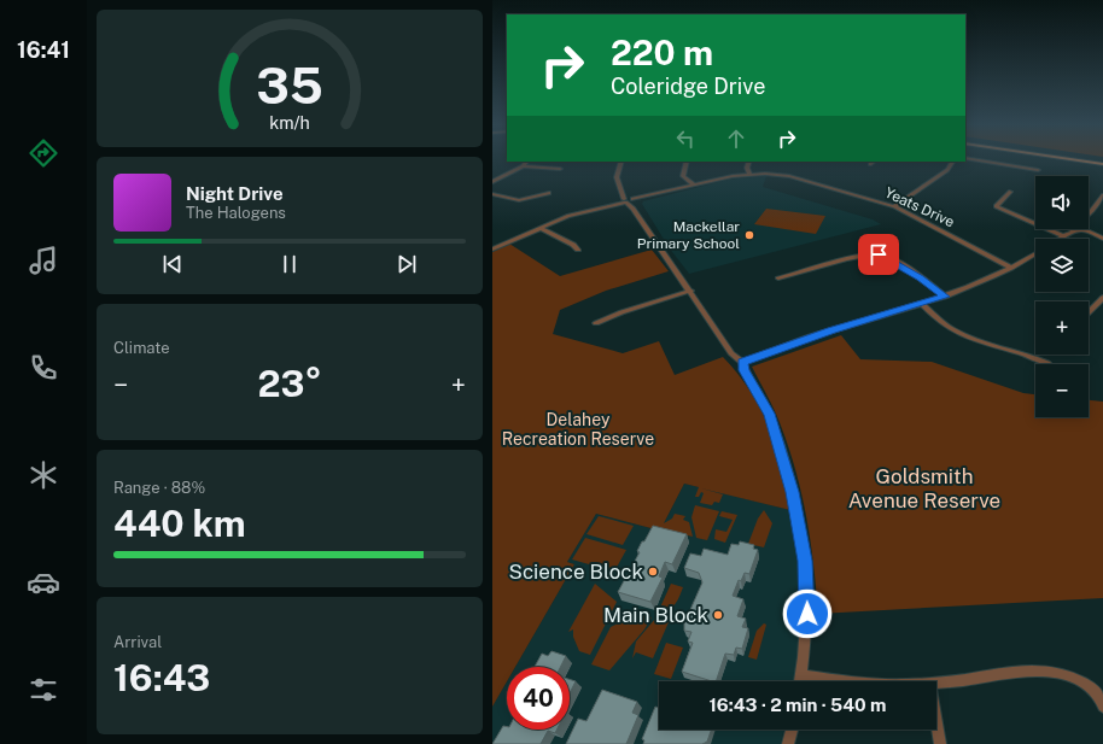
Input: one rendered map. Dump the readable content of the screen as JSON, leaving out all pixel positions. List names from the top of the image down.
{
  "streets": {
    "street": ["Yeats Drive"]
  },
  "parks": ["Delahey Recreation Reserve", "Goldsmith Avenue Reserve"],
  "places": ["Mackellar Primary School", "Science Block", "Main Block"],
  "page": {
    "tabs": "16:41",
    "turn": ["220 m", "Coleridge Drive"],
    "song": ["Night Drive", "The Halogens"],
    "map_buttons": ["+", "−"],
    "tile": [
      "Climate",
      ["Range · 88%", "440 km"],
      ["Arrival", "16:43"]
    ],
    "heat": ["−", "23°", "+"],
    "limit": "40",
    "trip": "16:43 · 2 min · 540 m",
    "gauge": ["35", "km/h"]
  }
}
